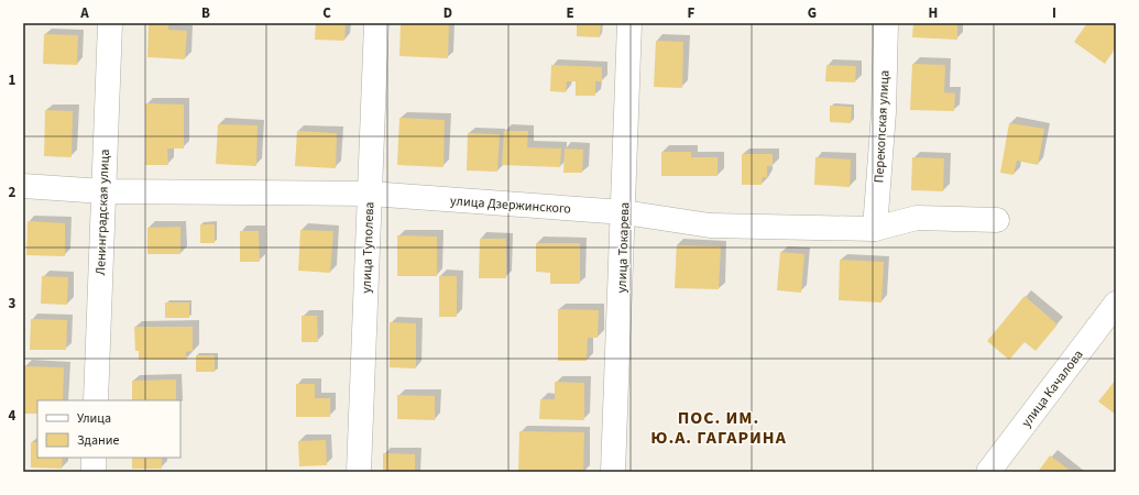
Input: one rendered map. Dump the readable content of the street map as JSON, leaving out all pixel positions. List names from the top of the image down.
{
  "streets": {
    "street": [
      "Перекопская улица",
      "улица Дзержинского",
      "Ленинградская улица",
      "улица Туполева",
      "улица Токарева",
      "улица Качалова"
    ]
  },
  "crossings": [
    ["Перекопская улица", "улица Дзержинского"],
    ["улица Дзержинского", "Ленинградская улица"],
    ["улица Дзержинского", "улица Туполева"],
    ["улица Дзержинского", "улица Токарева"]
  ],
  "districts": ["ПОС. ИМ. Ю.А. ГАГАРИНА"],
  "legend": ["Улица", "Здание"],
  "grid": {
    "columns": [
      "A",
      "B",
      "C",
      "D",
      "E",
      "F",
      "G",
      "H",
      "I"
    ],
    "rows": [
      "1",
      "2",
      "3",
      "4"
    ]
  }
}
